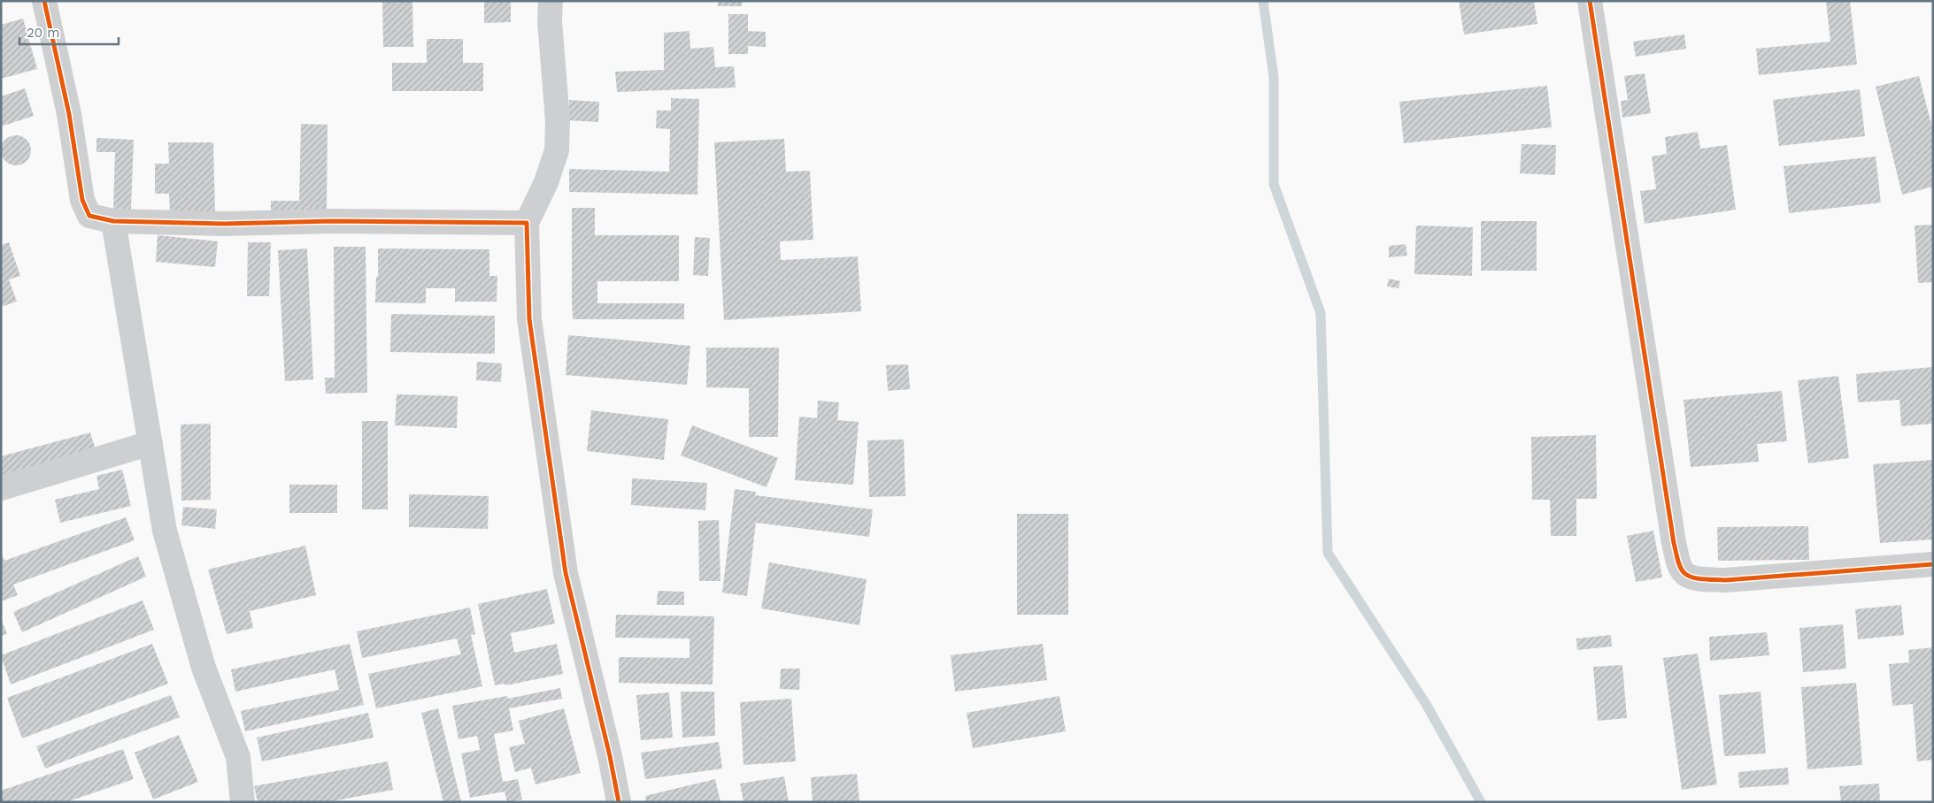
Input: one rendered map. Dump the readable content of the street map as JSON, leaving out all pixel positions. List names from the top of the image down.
{
  "scale_bar": "20 m"
}
